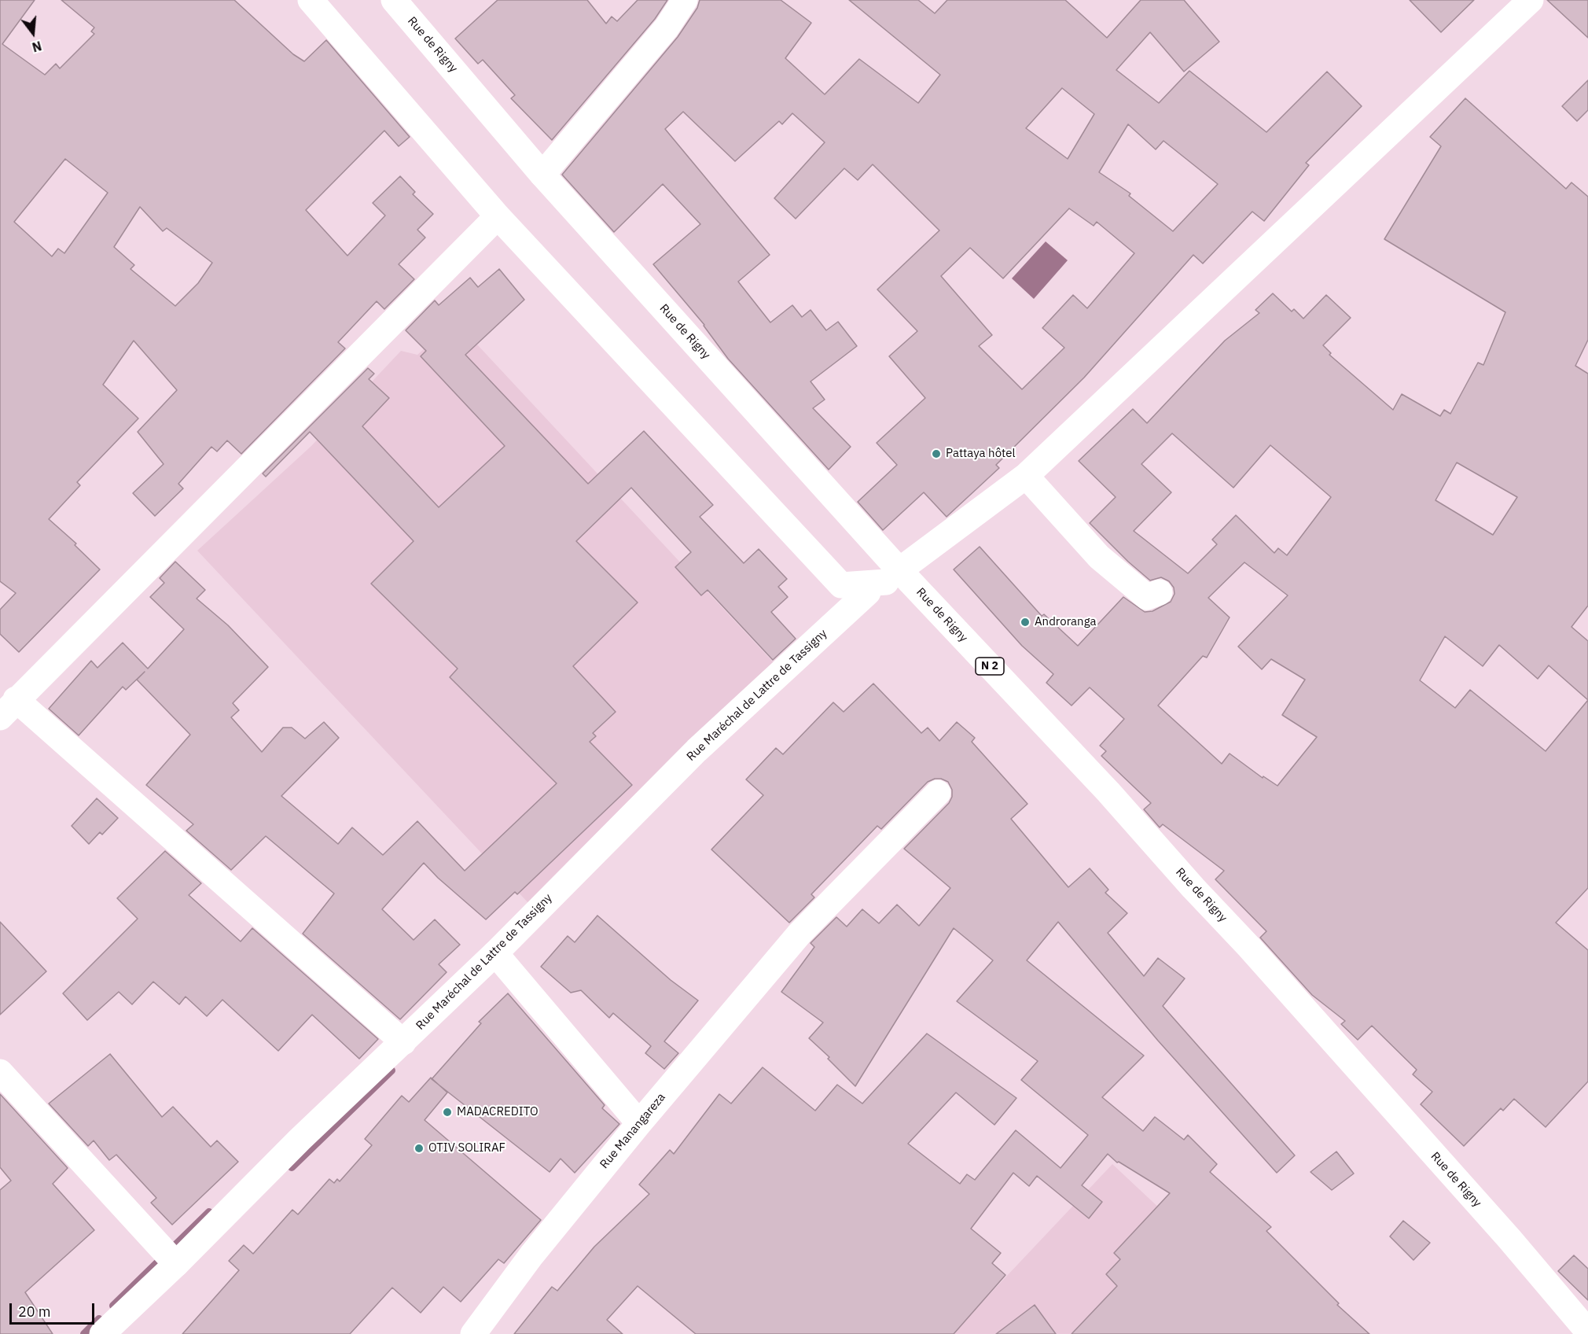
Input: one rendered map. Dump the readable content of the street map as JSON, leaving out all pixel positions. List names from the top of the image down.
{
  "streets": {
    "street": [
      "Rue de Rigny",
      "N 2",
      "Rue Maréchal de Lattre de Tassigny",
      "Rue Manangareza"
    ]
  },
  "crossings": [
    ["Rue de Rigny", "Rue Maréchal de Lattre de Tassigny"]
  ],
  "places": [
    "Pattaya hôtel",
    "Androranga",
    "MADACREDITO",
    "OTIV SOLIRAF"
  ],
  "scale_bar": "20 m",
  "north": "bottom"
}
